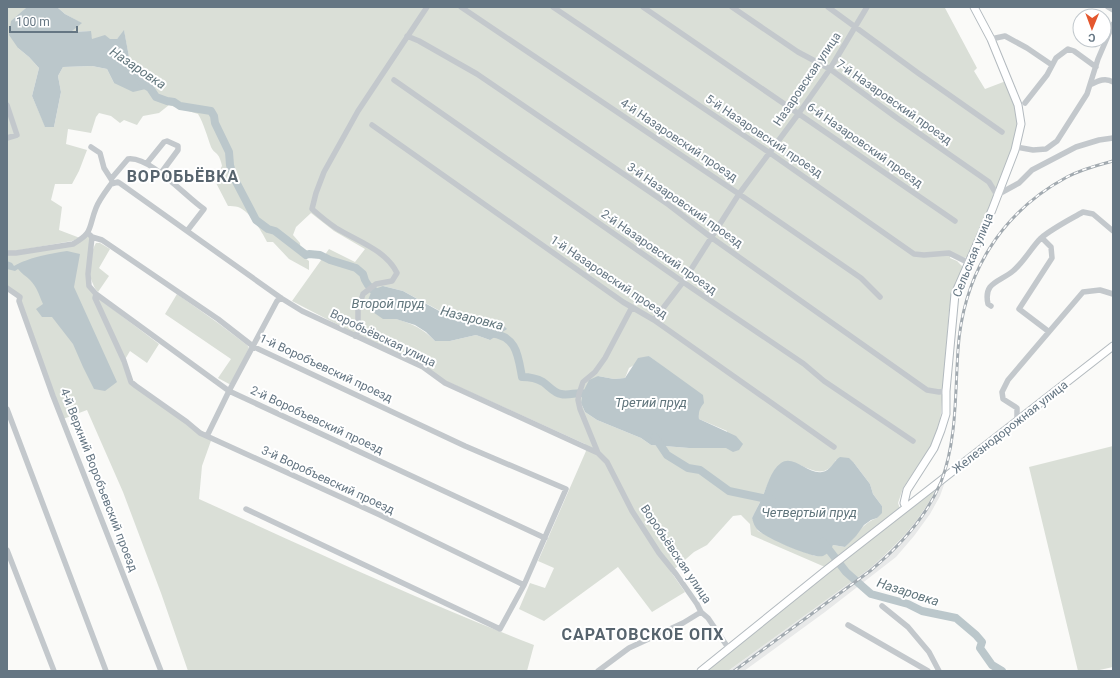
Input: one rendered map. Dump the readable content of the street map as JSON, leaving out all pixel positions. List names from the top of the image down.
{
  "streets": {
    "street": [
      "Назаровская улица",
      "7-й Назаровский проезд",
      "5-й Назаровский проезд",
      "4-й Назаровский проезд",
      "6-й Назаровский проезд",
      "3-й Назаровский проезд",
      "2-й Назаровский проезд",
      "Сельская улица",
      "1-й Назаровский проезд",
      "Воробьёвская улица",
      "1-й Воробъевский проезд",
      "2-й Воробъевский проезд",
      "Железнодорожная улица",
      "4-й Верхний Воробъевский проезд",
      "3-й Воробъевский проезд"
    ]
  },
  "crossings": [
    ["Назаровская улица", "7-й Назаровский проезд"],
    ["Назаровская улица", "5-й Назаровский проезд"],
    ["Назаровская улица", "4-й Назаровский проезд"],
    ["Назаровская улица", "6-й Назаровский проезд"],
    ["Назаровская улица", "3-й Назаровский проезд"],
    ["Назаровская улица", "2-й Назаровский проезд"],
    ["Назаровская улица", "1-й Назаровский проезд"],
    ["7-й Назаровский проезд", "Сельская улица"],
    ["5-й Назаровский проезд", "Сельская улица"],
    ["3-й Назаровский проезд", "Сельская улица"],
    ["Сельская улица", "Железнодорожная улица"],
    ["Воробьёвская улица", "Железнодорожная улица"],
    ["1-й Воробъевский проезд", "2-й Воробъевский проезд"],
    ["2-й Воробъевский проезд", "3-й Воробъевский проезд"]
  ],
  "districts": ["ВОРОБЬЁВКА", "САРАТОВСКОЕ ОПХ"],
  "water": [
    "Назаровка",
    "Второй пруд",
    "Третий пруд",
    "Четвертый пруд"
  ],
  "scale_bar": "100 m",
  "north": "bottom"
}
